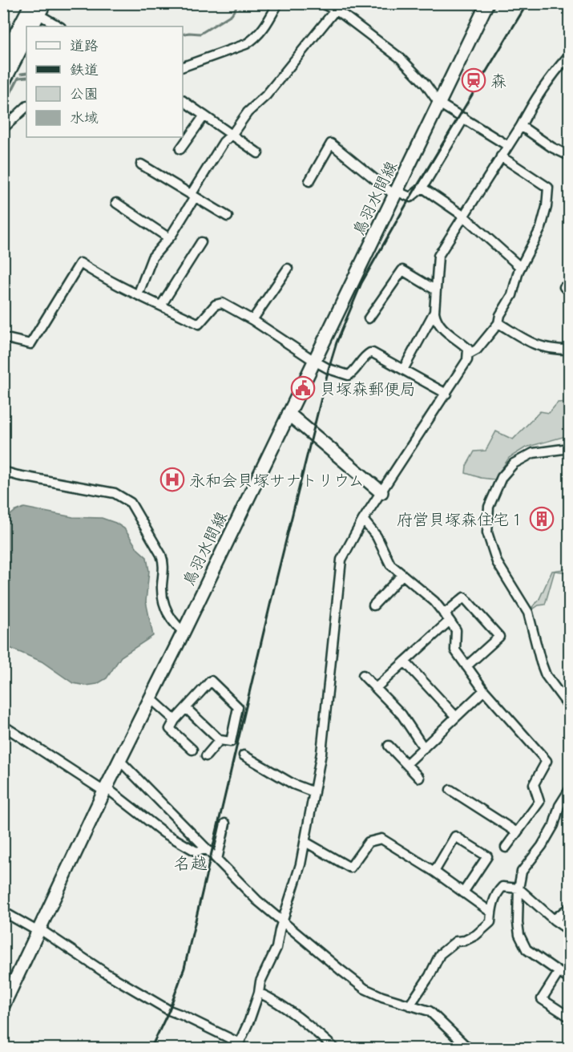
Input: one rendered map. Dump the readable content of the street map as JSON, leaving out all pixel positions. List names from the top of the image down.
{
  "streets": {
    "street": ["鳥羽水間線"]
  },
  "districts": ["名越"],
  "places": {
    "station": ["森"],
    "public building": ["貝塚森郵便局"],
    "hospital": ["永和会貝塚サナトリウム"],
    "building": ["府営貝塚森住宅１"]
  },
  "legend": [
    "道路",
    "鉄道",
    "公園",
    "水域"
  ]
}
